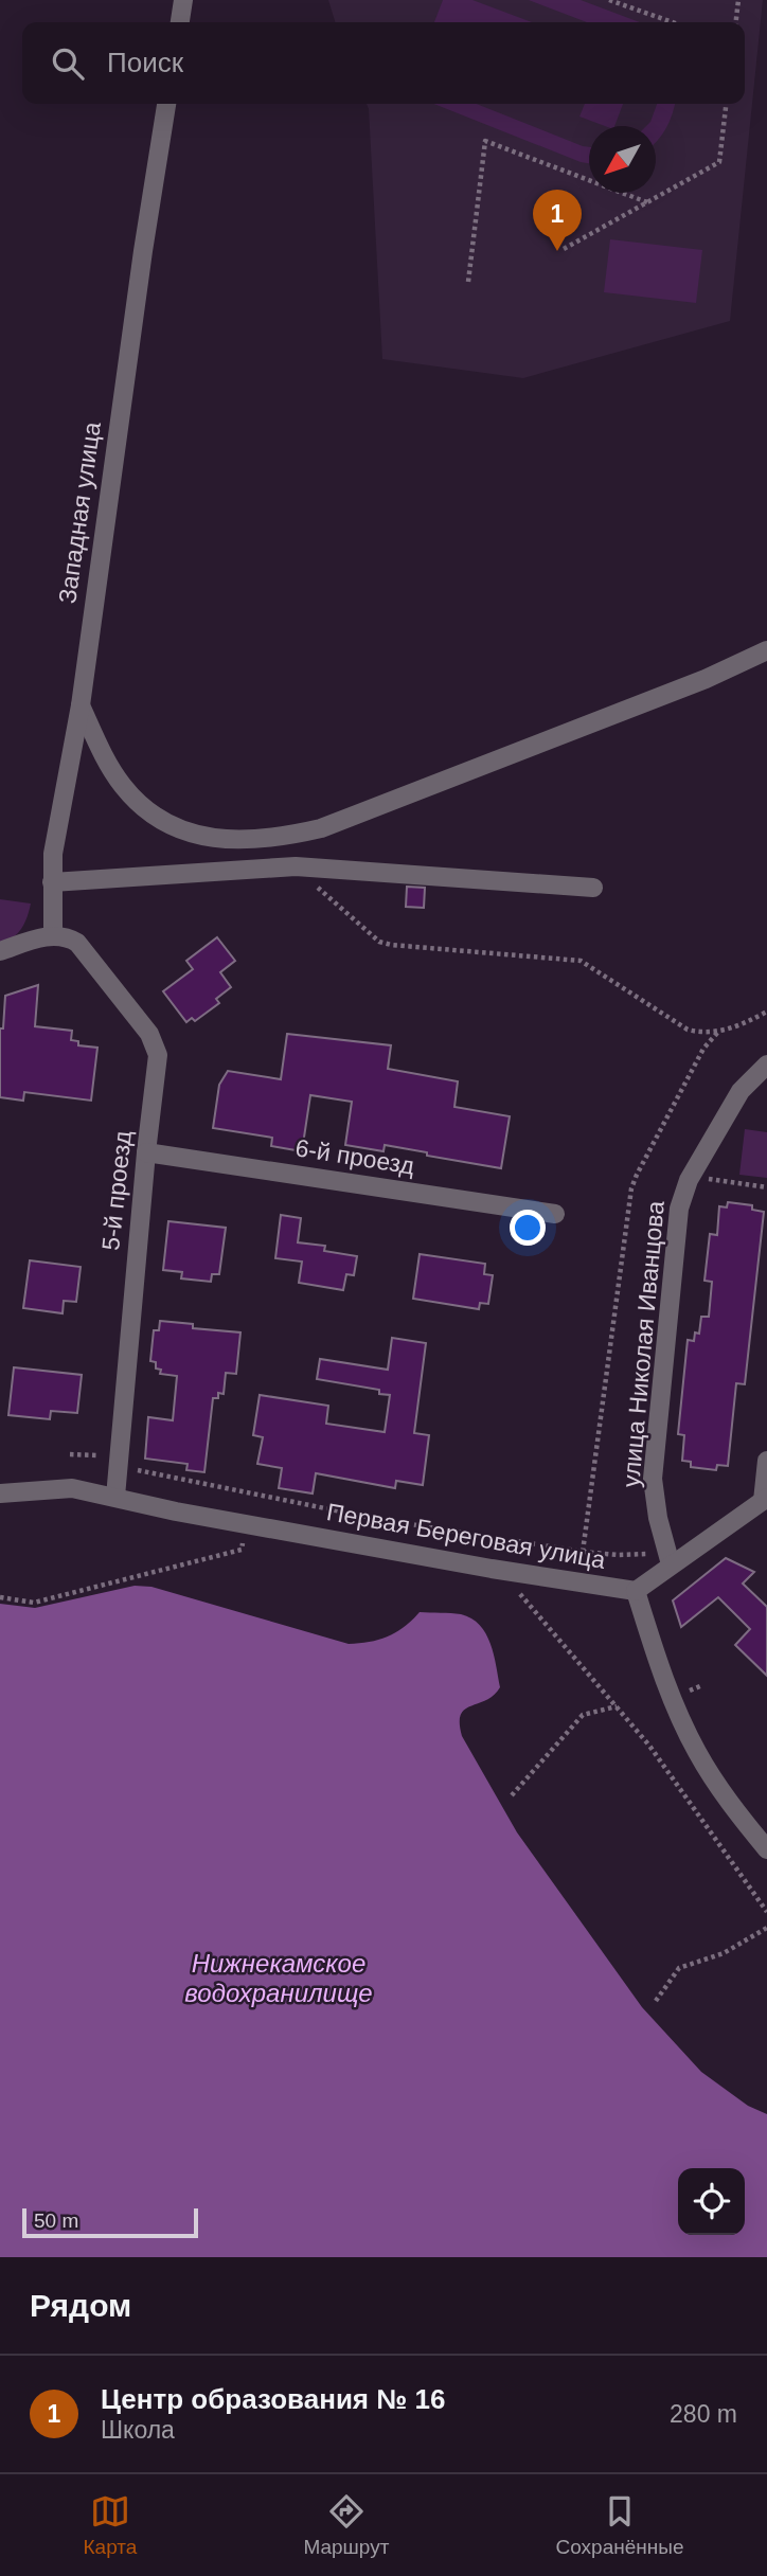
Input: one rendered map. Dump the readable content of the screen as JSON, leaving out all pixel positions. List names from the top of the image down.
{
  "streets": {
    "street": [
      "Западная улица",
      "6-й проезд",
      "5-й проезд",
      "улица Николая Иванцова",
      "Первая Береговая улица"
    ]
  },
  "crossings": [
    ["Западная улица", "5-й проезд"],
    ["6-й проезд", "5-й проезд"],
    ["5-й проезд", "Первая Береговая улица"]
  ],
  "water": ["Нижнекамское водохранилище"],
  "scale_bar": "50 m",
  "north": "bottom left",
  "page": {
    "search": "Поиск",
    "pins": "1",
    "scale": "50 m",
    "heading": "Рядом",
    "list": [
      {
        "mark": "1",
        "name": "Центр образования № 16",
        "note": "Школа",
        "value": "280 m"
      }
    ],
    "nav": ["Карта", "Маршрут", "Сохранённые"]
  }
}
